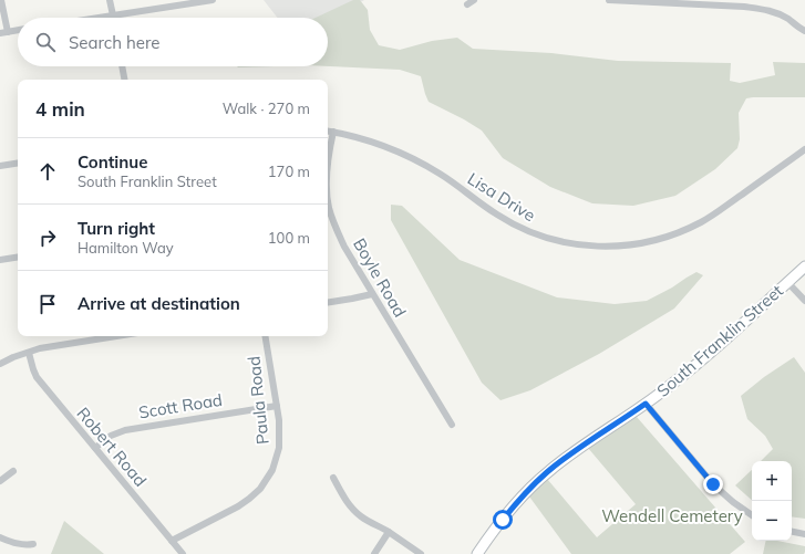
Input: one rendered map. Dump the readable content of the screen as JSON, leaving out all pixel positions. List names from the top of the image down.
{
  "streets": {
    "main road": ["South Franklin Street"],
    "street": [
      "Lisa Drive",
      "Boyle Road",
      "Paula Road",
      "Scott Road",
      "Robert Road"
    ]
  },
  "crossings": [
    ["Lisa Drive", "Boyle Road"],
    ["Paula Road", "Scott Road"],
    ["Paula Road", "Robert Road"],
    ["Scott Road", "Robert Road"]
  ],
  "parks": ["Wendell Cemetery"],
  "page": {
    "search": "Search here",
    "heading": ["4 min", "Walk · 270 m"],
    "list": [
      ["Continue", "South Franklin Street", "170 m"],
      ["Turn right", "Hamilton Way", "100 m"],
      "Arrive at destination"
    ],
    "map_buttons": ["+", "−"]
  }
}
